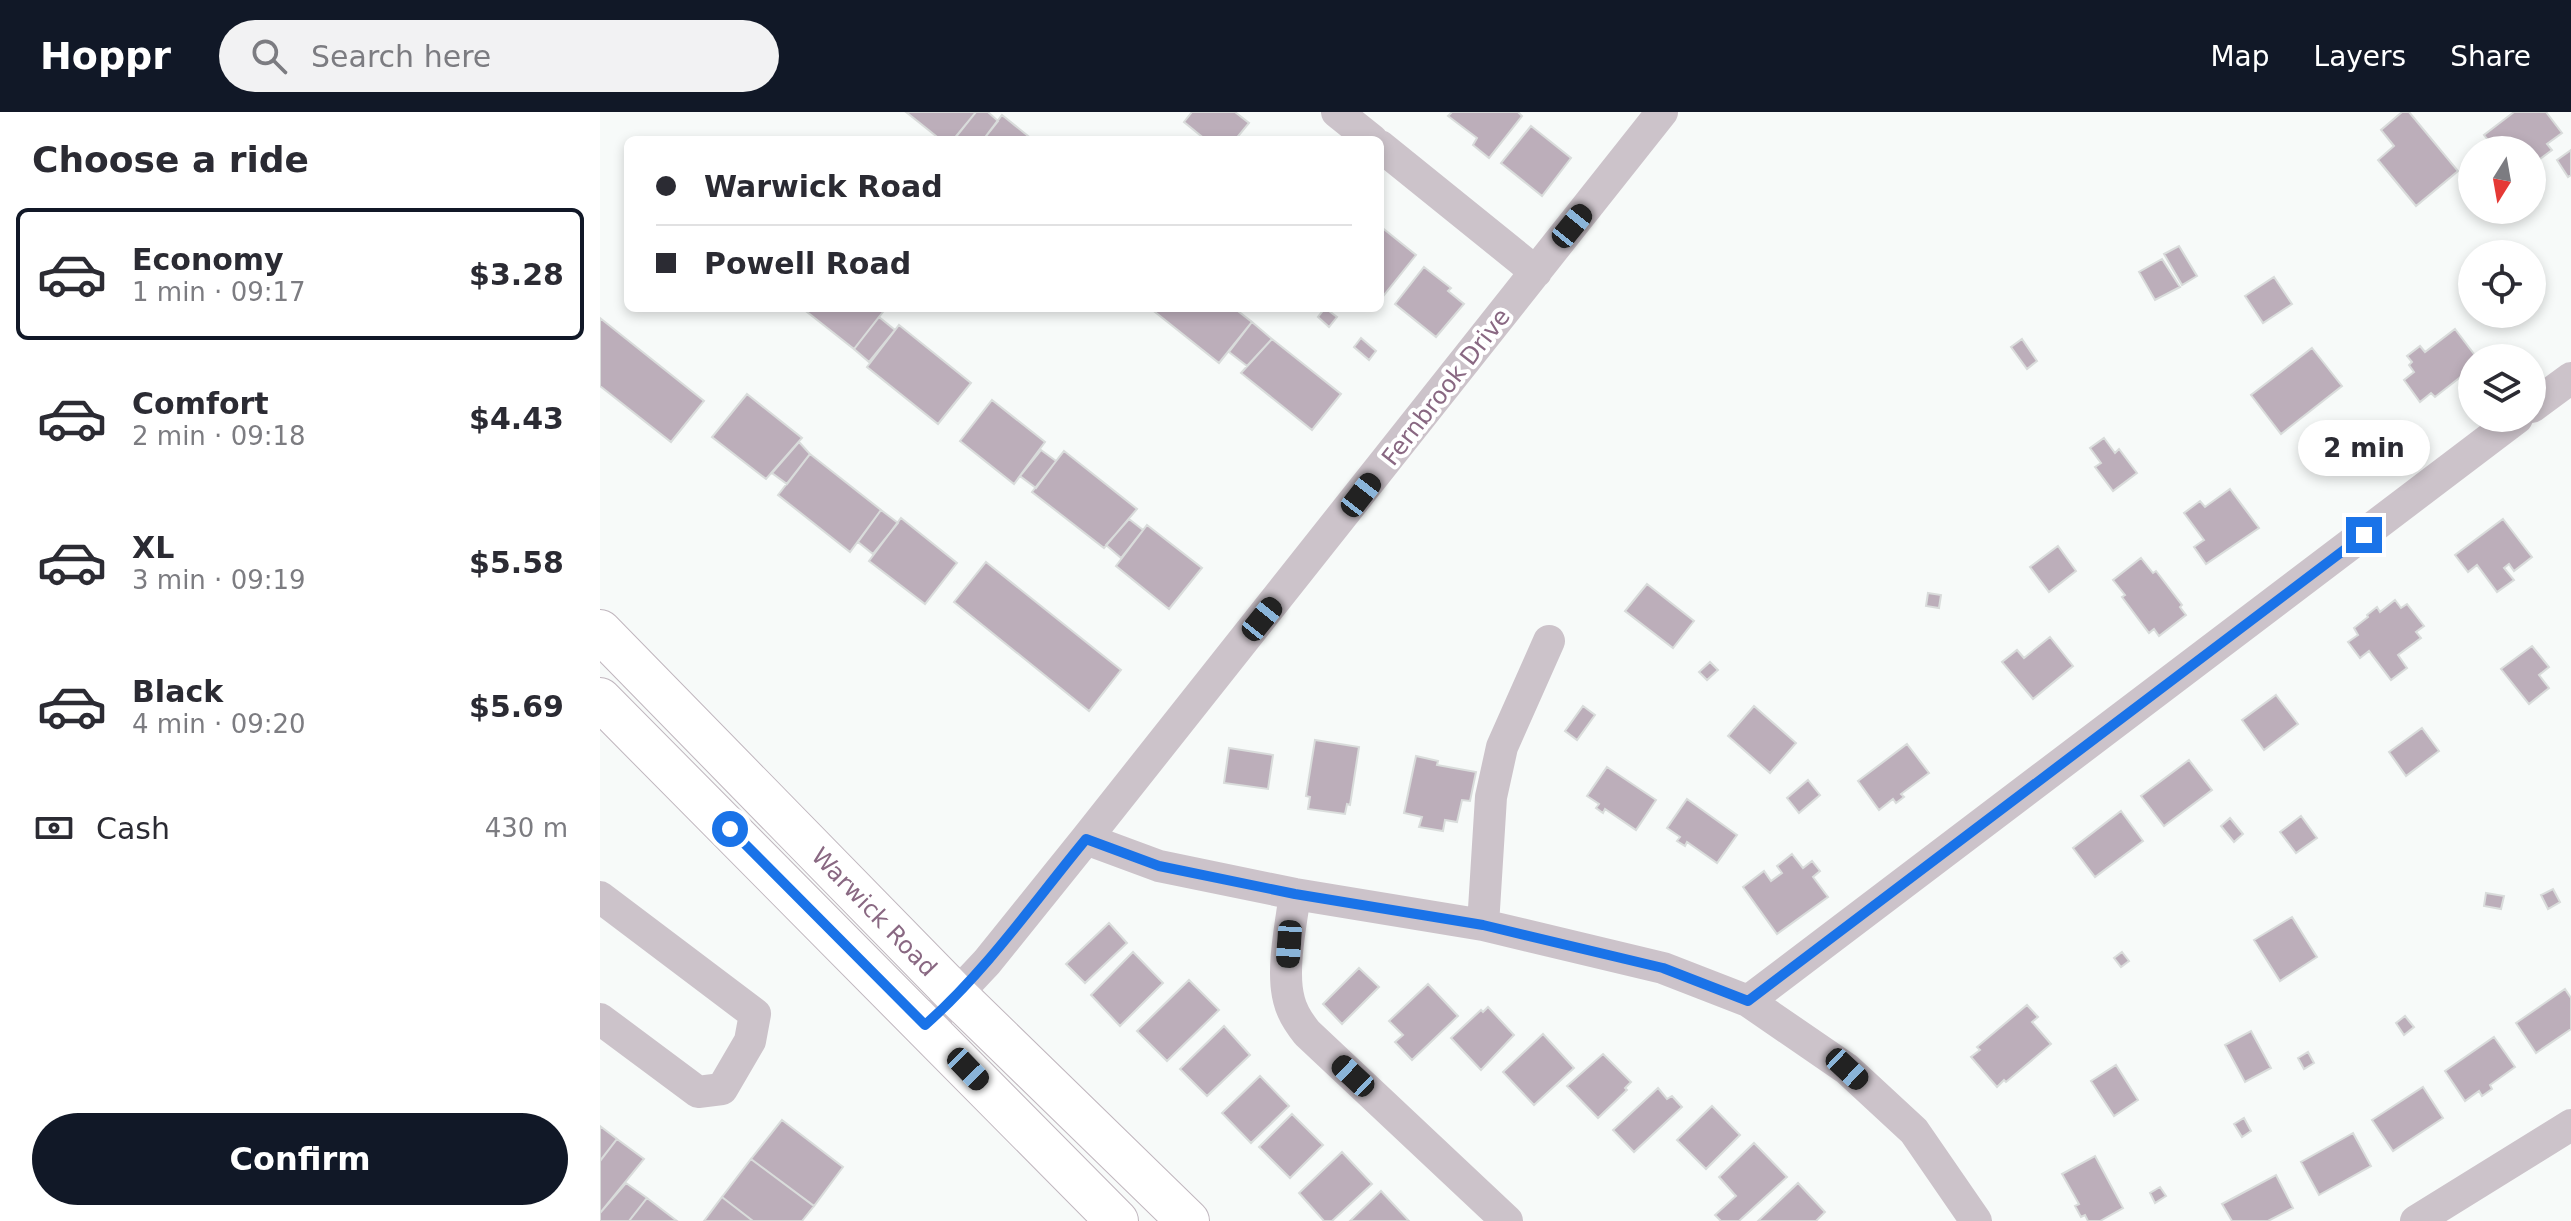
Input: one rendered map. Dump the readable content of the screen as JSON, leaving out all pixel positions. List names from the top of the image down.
{
  "streets": {
    "main road": ["Warwick Road"],
    "street": ["Fernbrook Drive"]
  },
  "crossings": [
    ["Fernbrook Drive", "Warwick Road"]
  ],
  "north": "bottom",
  "page": {
    "header": "Hoppr",
    "search": "Search here",
    "nav": ["Map", "Layers", "Share"],
    "heading": "Choose a ride",
    "banner": ["Warwick Road", "Powell Road"],
    "list": [
      {
        "name": "Economy",
        "note": "1 min · 09:17",
        "value": "$3.28"
      },
      {
        "name": "Comfort",
        "note": "2 min · 09:18",
        "value": "$4.43"
      },
      {
        "name": "XL",
        "note": "3 min · 09:19",
        "value": "$5.58"
      },
      {
        "name": "Black",
        "note": "4 min · 09:20",
        "value": "$5.69"
      }
    ],
    "bubble": "2 min",
    "pay": ["Cash", "430 m"],
    "buttons": "Confirm"
  }
}
